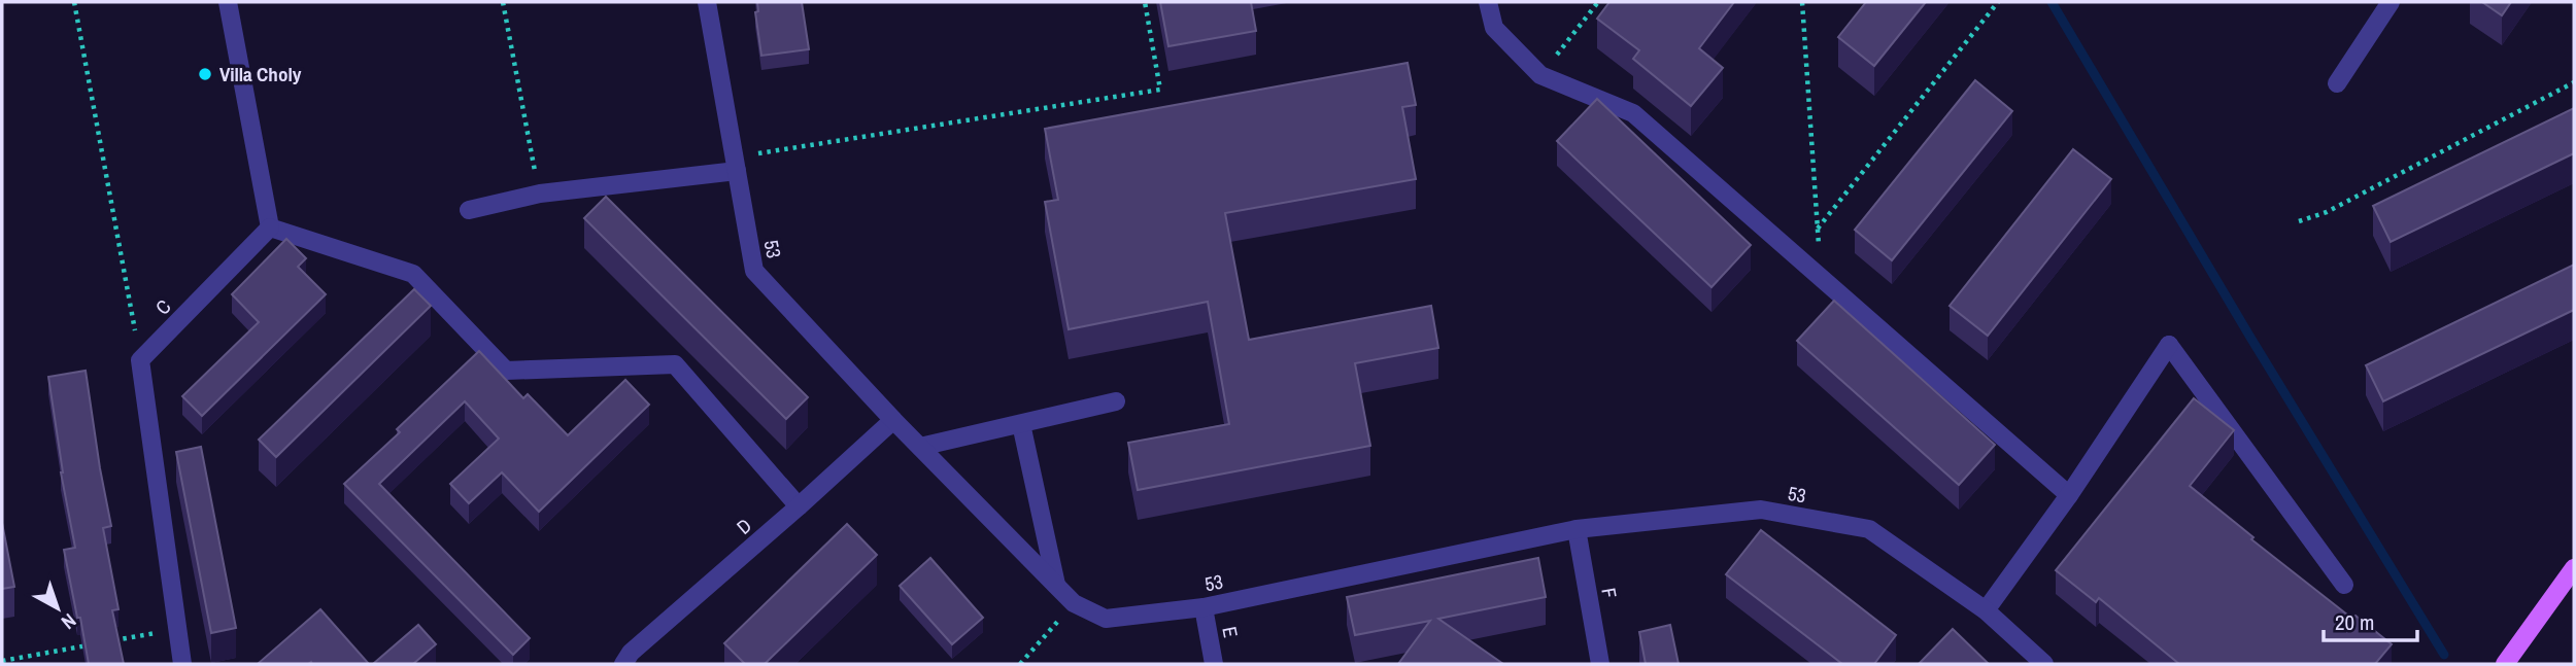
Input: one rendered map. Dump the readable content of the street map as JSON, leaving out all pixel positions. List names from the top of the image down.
{
  "streets": {
    "street": [
      "53",
      "C",
      "D",
      "F",
      "E"
    ]
  },
  "crossings": [
    ["53", "D"],
    ["53", "F"],
    ["53", "E"]
  ],
  "places": ["Villa Choly"],
  "scale_bar": "20 m",
  "north": "bottom right"
}
